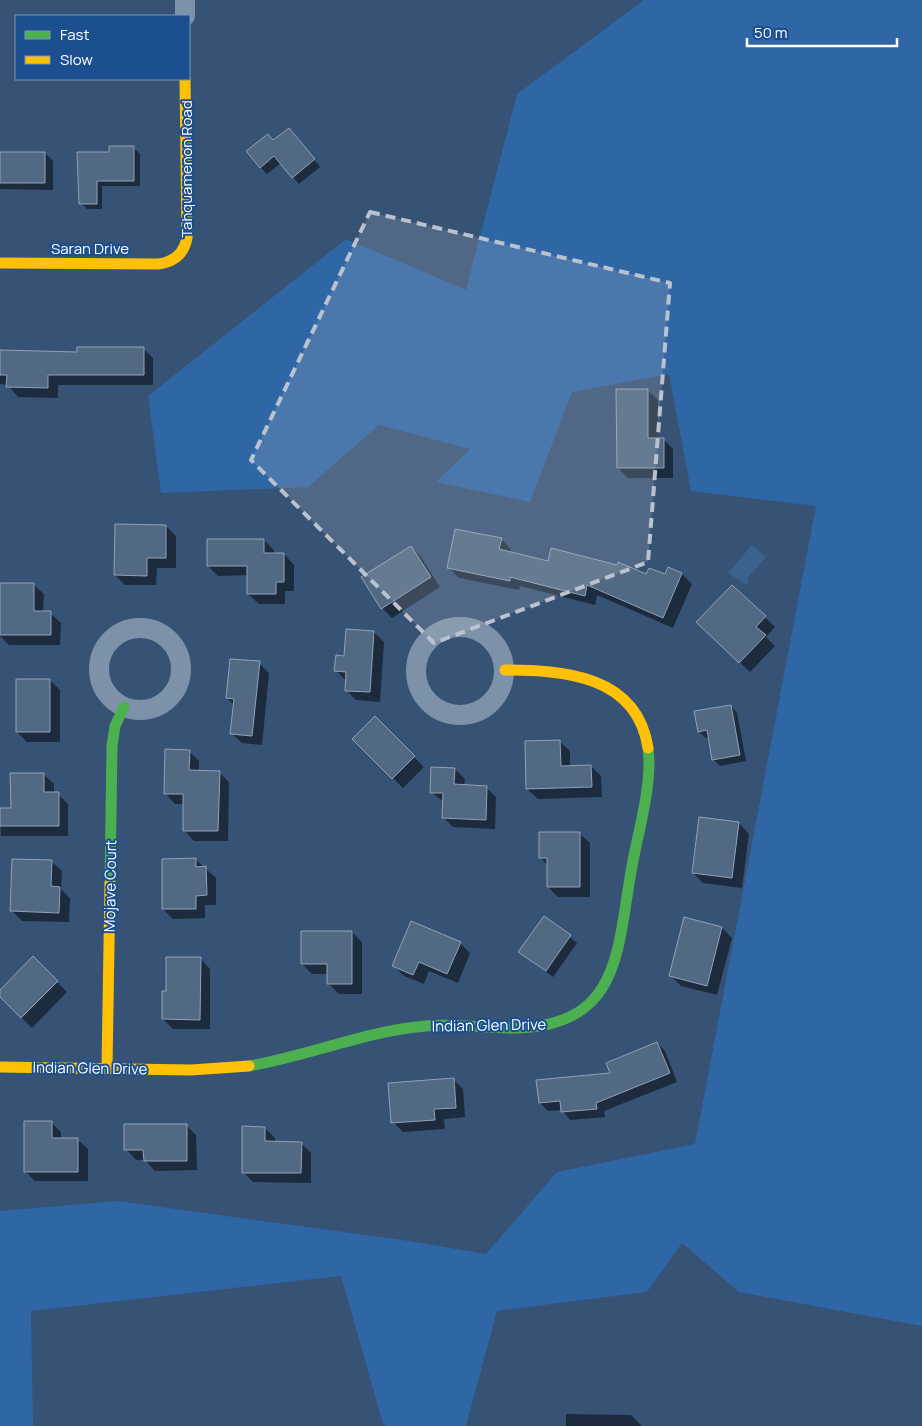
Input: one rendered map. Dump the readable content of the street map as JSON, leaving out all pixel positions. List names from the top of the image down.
{
  "streets": {
    "street": [
      "Tahquamenon Road",
      "Saran Drive",
      "Mojave Court",
      "Indian Glen Drive"
    ]
  },
  "crossings": [
    ["Tahquamenon Road", "Saran Drive"],
    ["Mojave Court", "Indian Glen Drive"]
  ],
  "legend": ["Fast", "Slow"],
  "scale_bar": "50 m"
}
